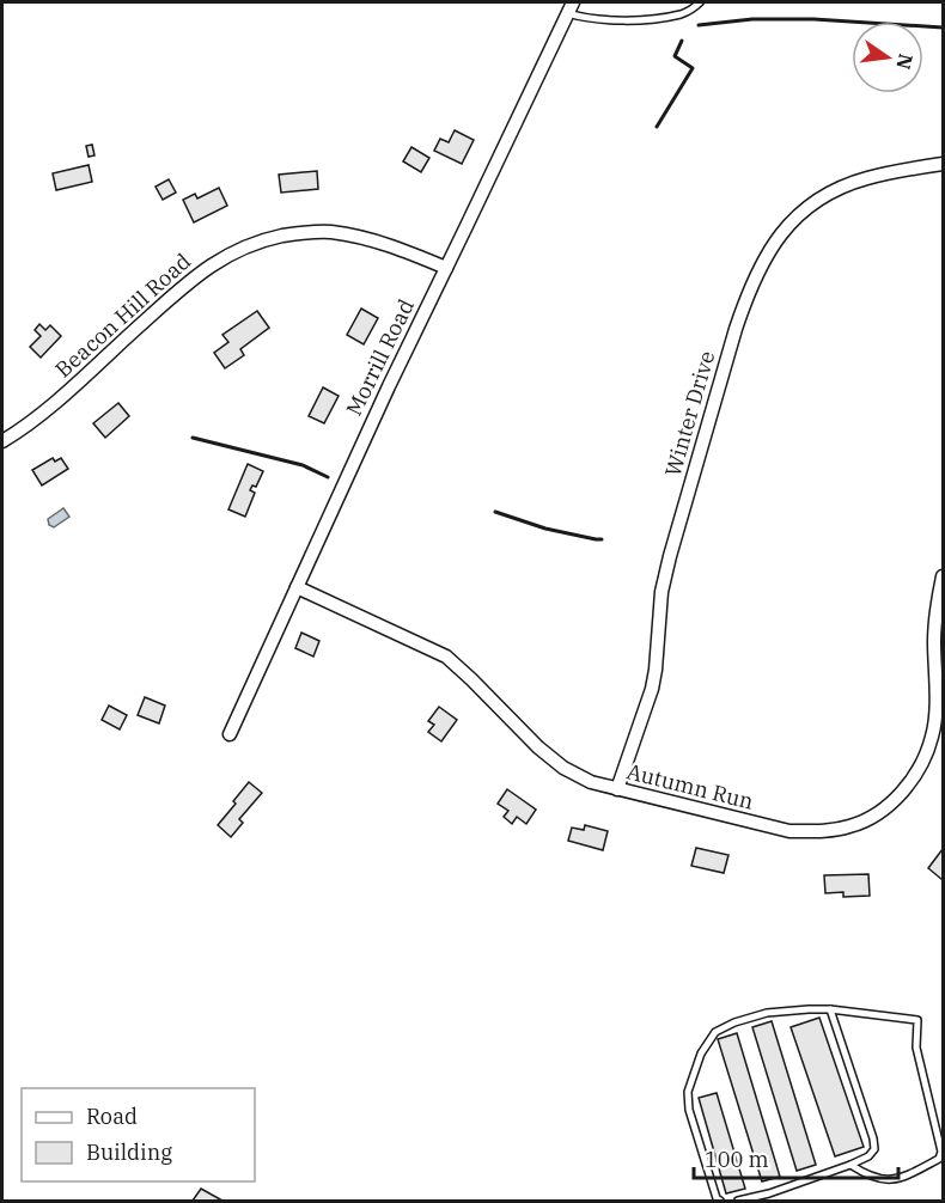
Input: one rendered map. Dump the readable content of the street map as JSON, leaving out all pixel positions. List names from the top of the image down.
{
  "streets": {
    "street": [
      "Beacon Hill Road",
      "Morrill Road",
      "Winter Drive",
      "Autumn Run"
    ]
  },
  "crossings": [
    ["Beacon Hill Road", "Morrill Road"],
    ["Morrill Road", "Autumn Run"],
    ["Winter Drive", "Autumn Run"]
  ],
  "legend": ["Road", "Building"],
  "scale_bar": "100 m",
  "north": "right"
}
